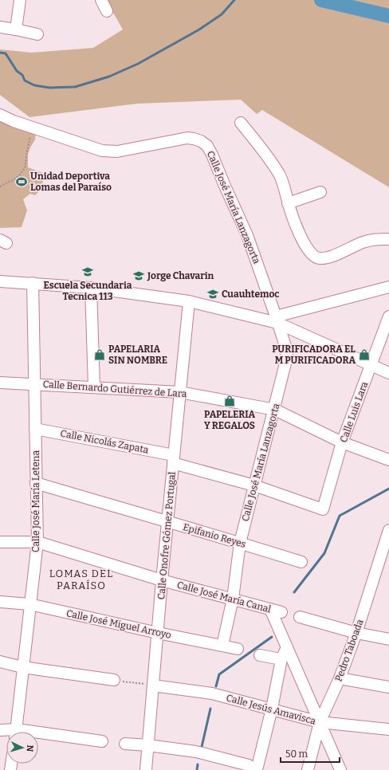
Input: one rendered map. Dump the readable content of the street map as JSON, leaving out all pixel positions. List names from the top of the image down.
{
  "streets": {
    "street": [
      "Calle José María Lanzagorta",
      "Calle Bernardo Gutiérrez de Lara",
      "Calle Luis Lara",
      "Calle Nicolás Zapata",
      "Calle José María Letena",
      "Calle Onofre Gómez Portugal",
      "Epifanio Reyes",
      "Calle José María Canal",
      "Calle José Miguel Arroyo",
      "Pedro Taboada",
      "Calle Jesús Amavisca"
    ]
  },
  "crossings": [
    ["Calle José María Lanzagorta", "Calle Bernardo Gutiérrez de Lara"],
    ["Calle José María Lanzagorta", "Calle Nicolás Zapata"],
    ["Calle José María Lanzagorta", "Epifanio Reyes"],
    ["Calle José María Lanzagorta", "Calle José María Canal"],
    ["Calle José María Lanzagorta", "Calle José Miguel Arroyo"],
    ["Calle Bernardo Gutiérrez de Lara", "Calle Luis Lara"],
    ["Calle Bernardo Gutiérrez de Lara", "Calle José María Letena"],
    ["Calle Bernardo Gutiérrez de Lara", "Calle Onofre Gómez Portugal"],
    ["Calle Luis Lara", "Calle Nicolás Zapata"],
    ["Calle Nicolás Zapata", "Calle José María Letena"],
    ["Calle Nicolás Zapata", "Calle Onofre Gómez Portugal"],
    ["Calle José María Letena", "Epifanio Reyes"],
    ["Calle José María Letena", "Calle José María Canal"],
    ["Calle José María Letena", "Calle José Miguel Arroyo"],
    ["Calle Onofre Gómez Portugal", "Epifanio Reyes"],
    ["Calle Onofre Gómez Portugal", "Calle José María Canal"],
    ["Calle Onofre Gómez Portugal", "Calle José Miguel Arroyo"],
    ["Calle Onofre Gómez Portugal", "Calle Jesús Amavisca"],
    ["Pedro Taboada", "Calle Jesús Amavisca"]
  ],
  "districts": ["LOMAS DEL PARAÍSO"],
  "places": {
    "sports": ["Unidad Deportiva Lomas del Paraíso"],
    "school or university": ["Escuela Secundaria Tecnica 113", "Jorge Chavarin", "Cuauhtemoc"],
    "shop": ["PAPELARIA SIN NOMBRE", "PURIFICADORA EL M PURIFICADORA", "PAPELERIA Y REGALOS"]
  },
  "scale_bar": "50 m",
  "north": "right"
}
